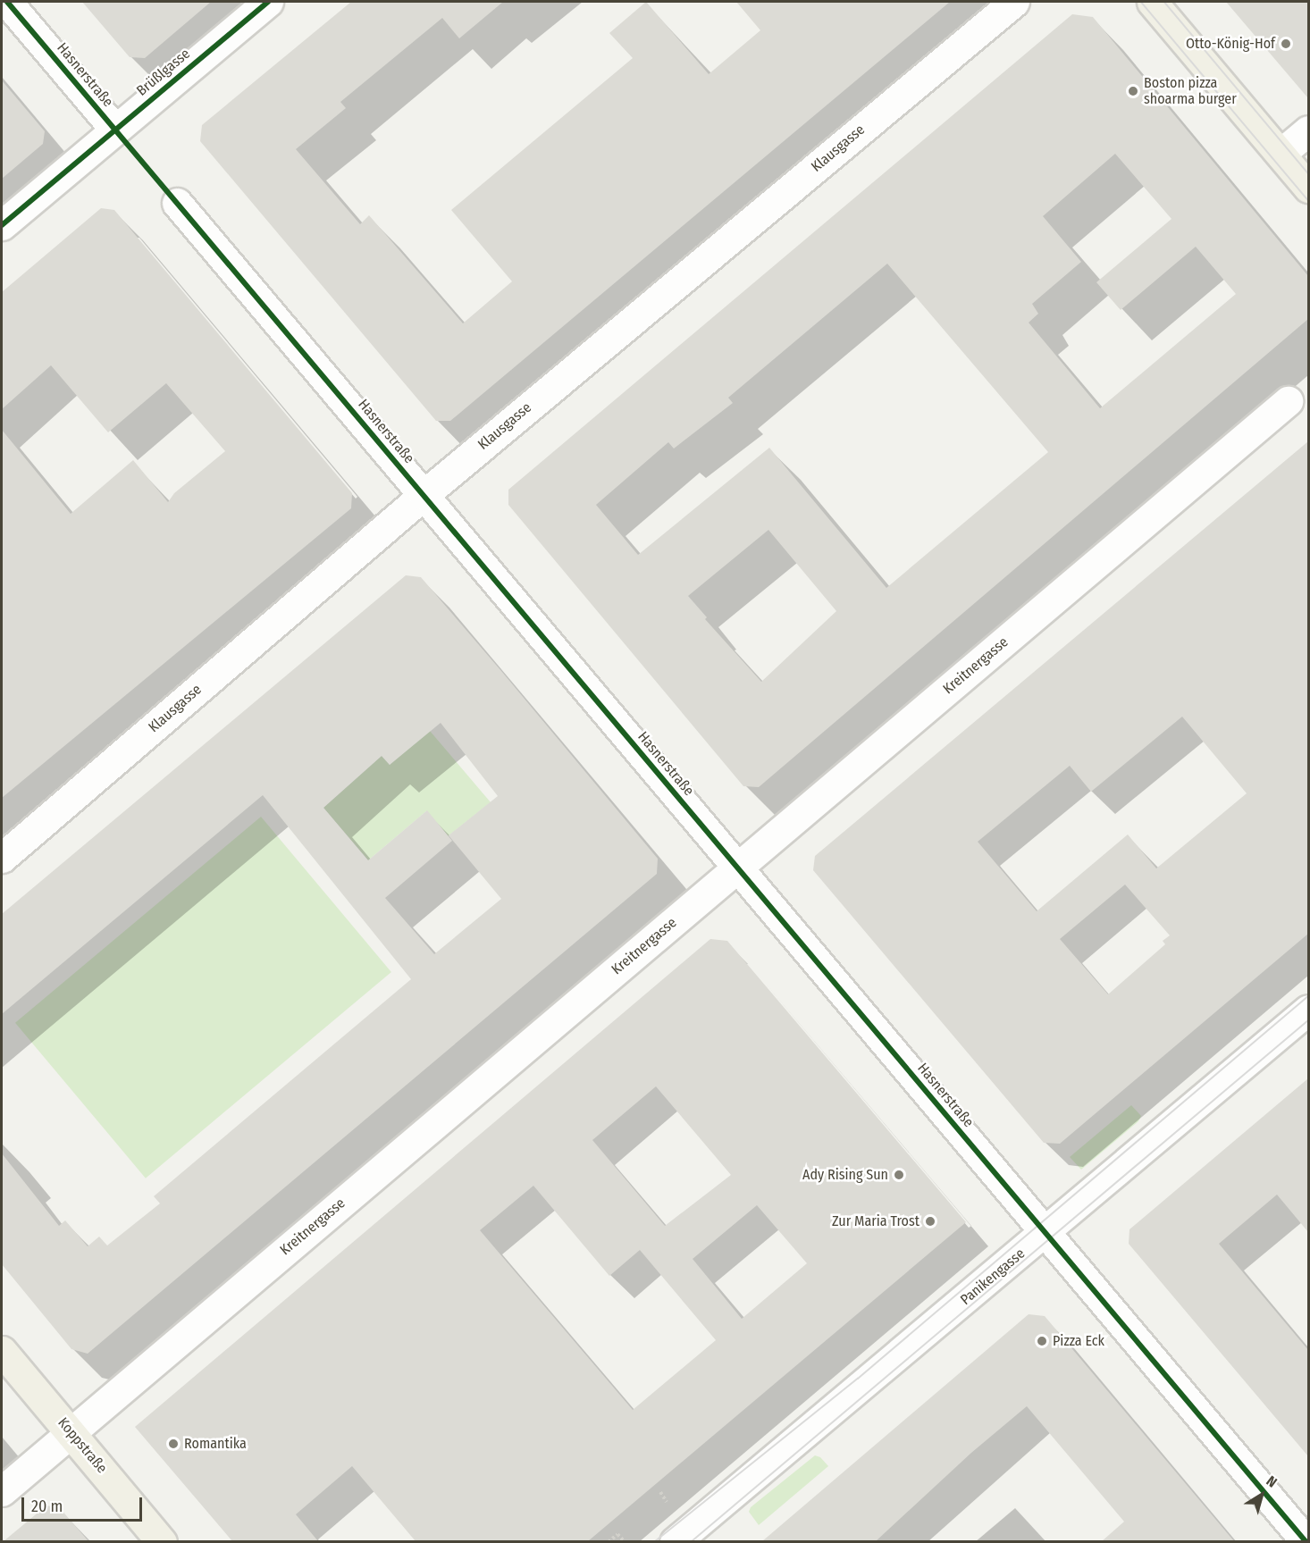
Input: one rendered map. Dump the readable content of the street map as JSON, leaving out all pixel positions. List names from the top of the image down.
{
  "streets": {
    "main road": ["Koppstraße"],
    "street": [
      "Brüßlgasse",
      "Hasnerstraße",
      "Klausgasse",
      "Kreitnergasse",
      "Panikengasse"
    ]
  },
  "crossings": [
    ["Brüßlgasse", "Hasnerstraße"],
    ["Hasnerstraße", "Klausgasse"],
    ["Hasnerstraße", "Kreitnergasse"],
    ["Hasnerstraße", "Panikengasse"],
    ["Kreitnergasse", "Koppstraße"]
  ],
  "places": [
    "Otto-König-Hof",
    "Boston pizza shoarma burger",
    "Ady Rising Sun",
    "Zur Maria Trost",
    "Pizza Eck",
    "Romantika"
  ],
  "scale_bar": "20 m",
  "north": "top right"
}
